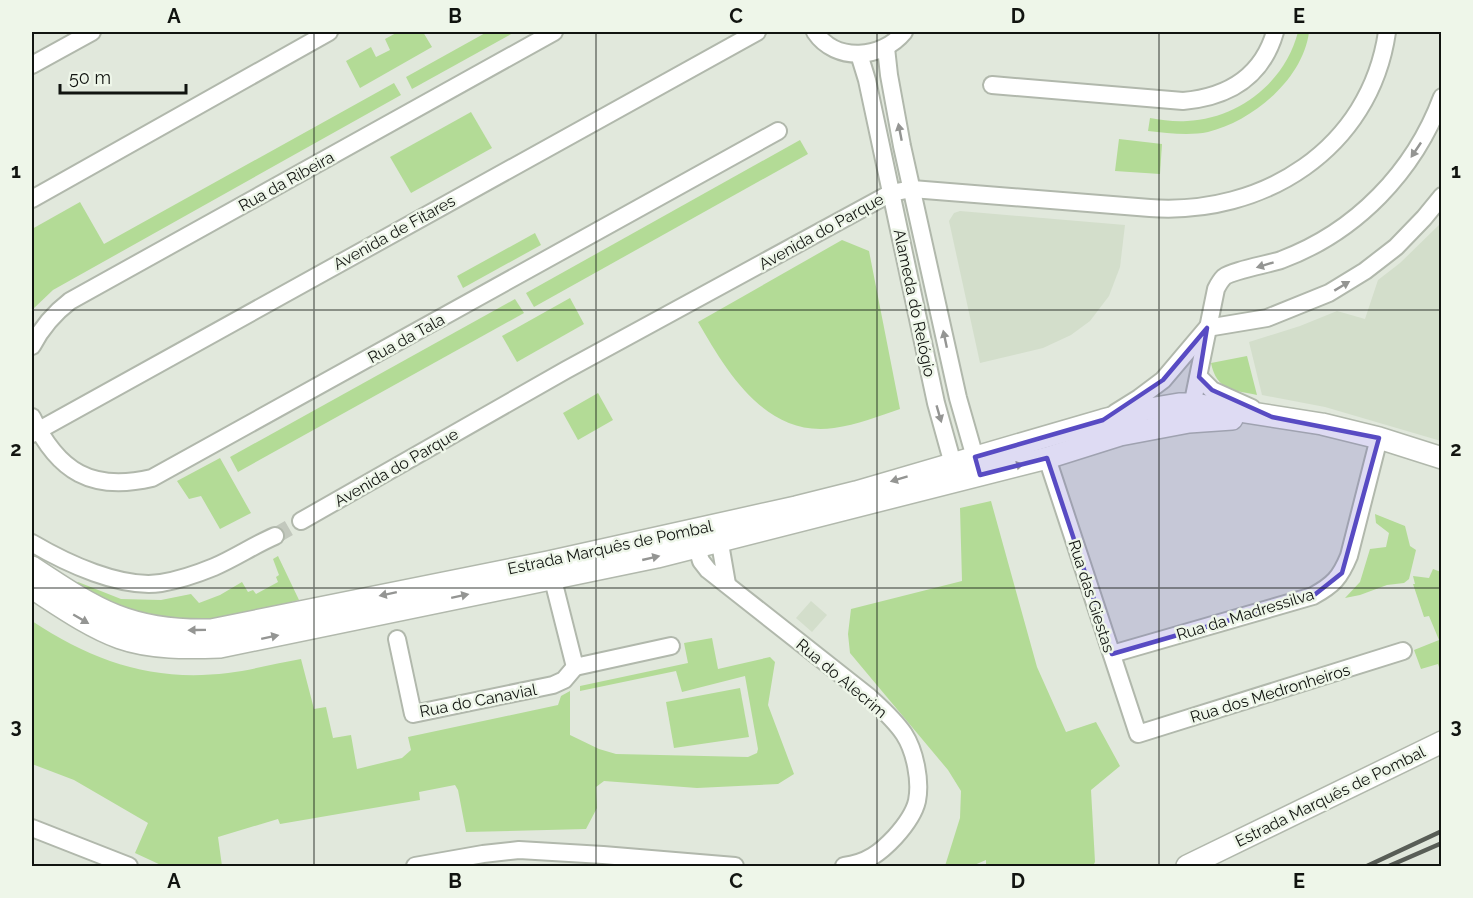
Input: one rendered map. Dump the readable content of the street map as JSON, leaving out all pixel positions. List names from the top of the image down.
{
  "streets": {
    "street": [
      "Rua da Ribeira",
      "Avenida do Parque",
      "Avenida de Fitares",
      "Alameda do Relógio",
      "Rua da Tala",
      "Estrada Marquês de Pombal",
      "Rua das Giestas",
      "Rua da Madressilva",
      "Rua do Alecrim",
      "Rua dos Medronheiros",
      "Rua do Canavial"
    ]
  },
  "crossings": [
    ["Avenida do Parque", "Alameda do Relógio"],
    ["Avenida de Fitares", "Rua da Tala"],
    ["Alameda do Relógio", "Estrada Marquês de Pombal"],
    ["Estrada Marquês de Pombal", "Rua das Giestas"],
    ["Estrada Marquês de Pombal", "Rua da Madressilva"],
    ["Estrada Marquês de Pombal", "Rua do Alecrim"],
    ["Rua das Giestas", "Rua da Madressilva"],
    ["Rua das Giestas", "Rua dos Medronheiros"]
  ],
  "scale_bar": "50 m",
  "grid": {
    "columns": [
      "A",
      "B",
      "C",
      "D",
      "E"
    ],
    "rows": ["1", "2", "3"]
  }
}
